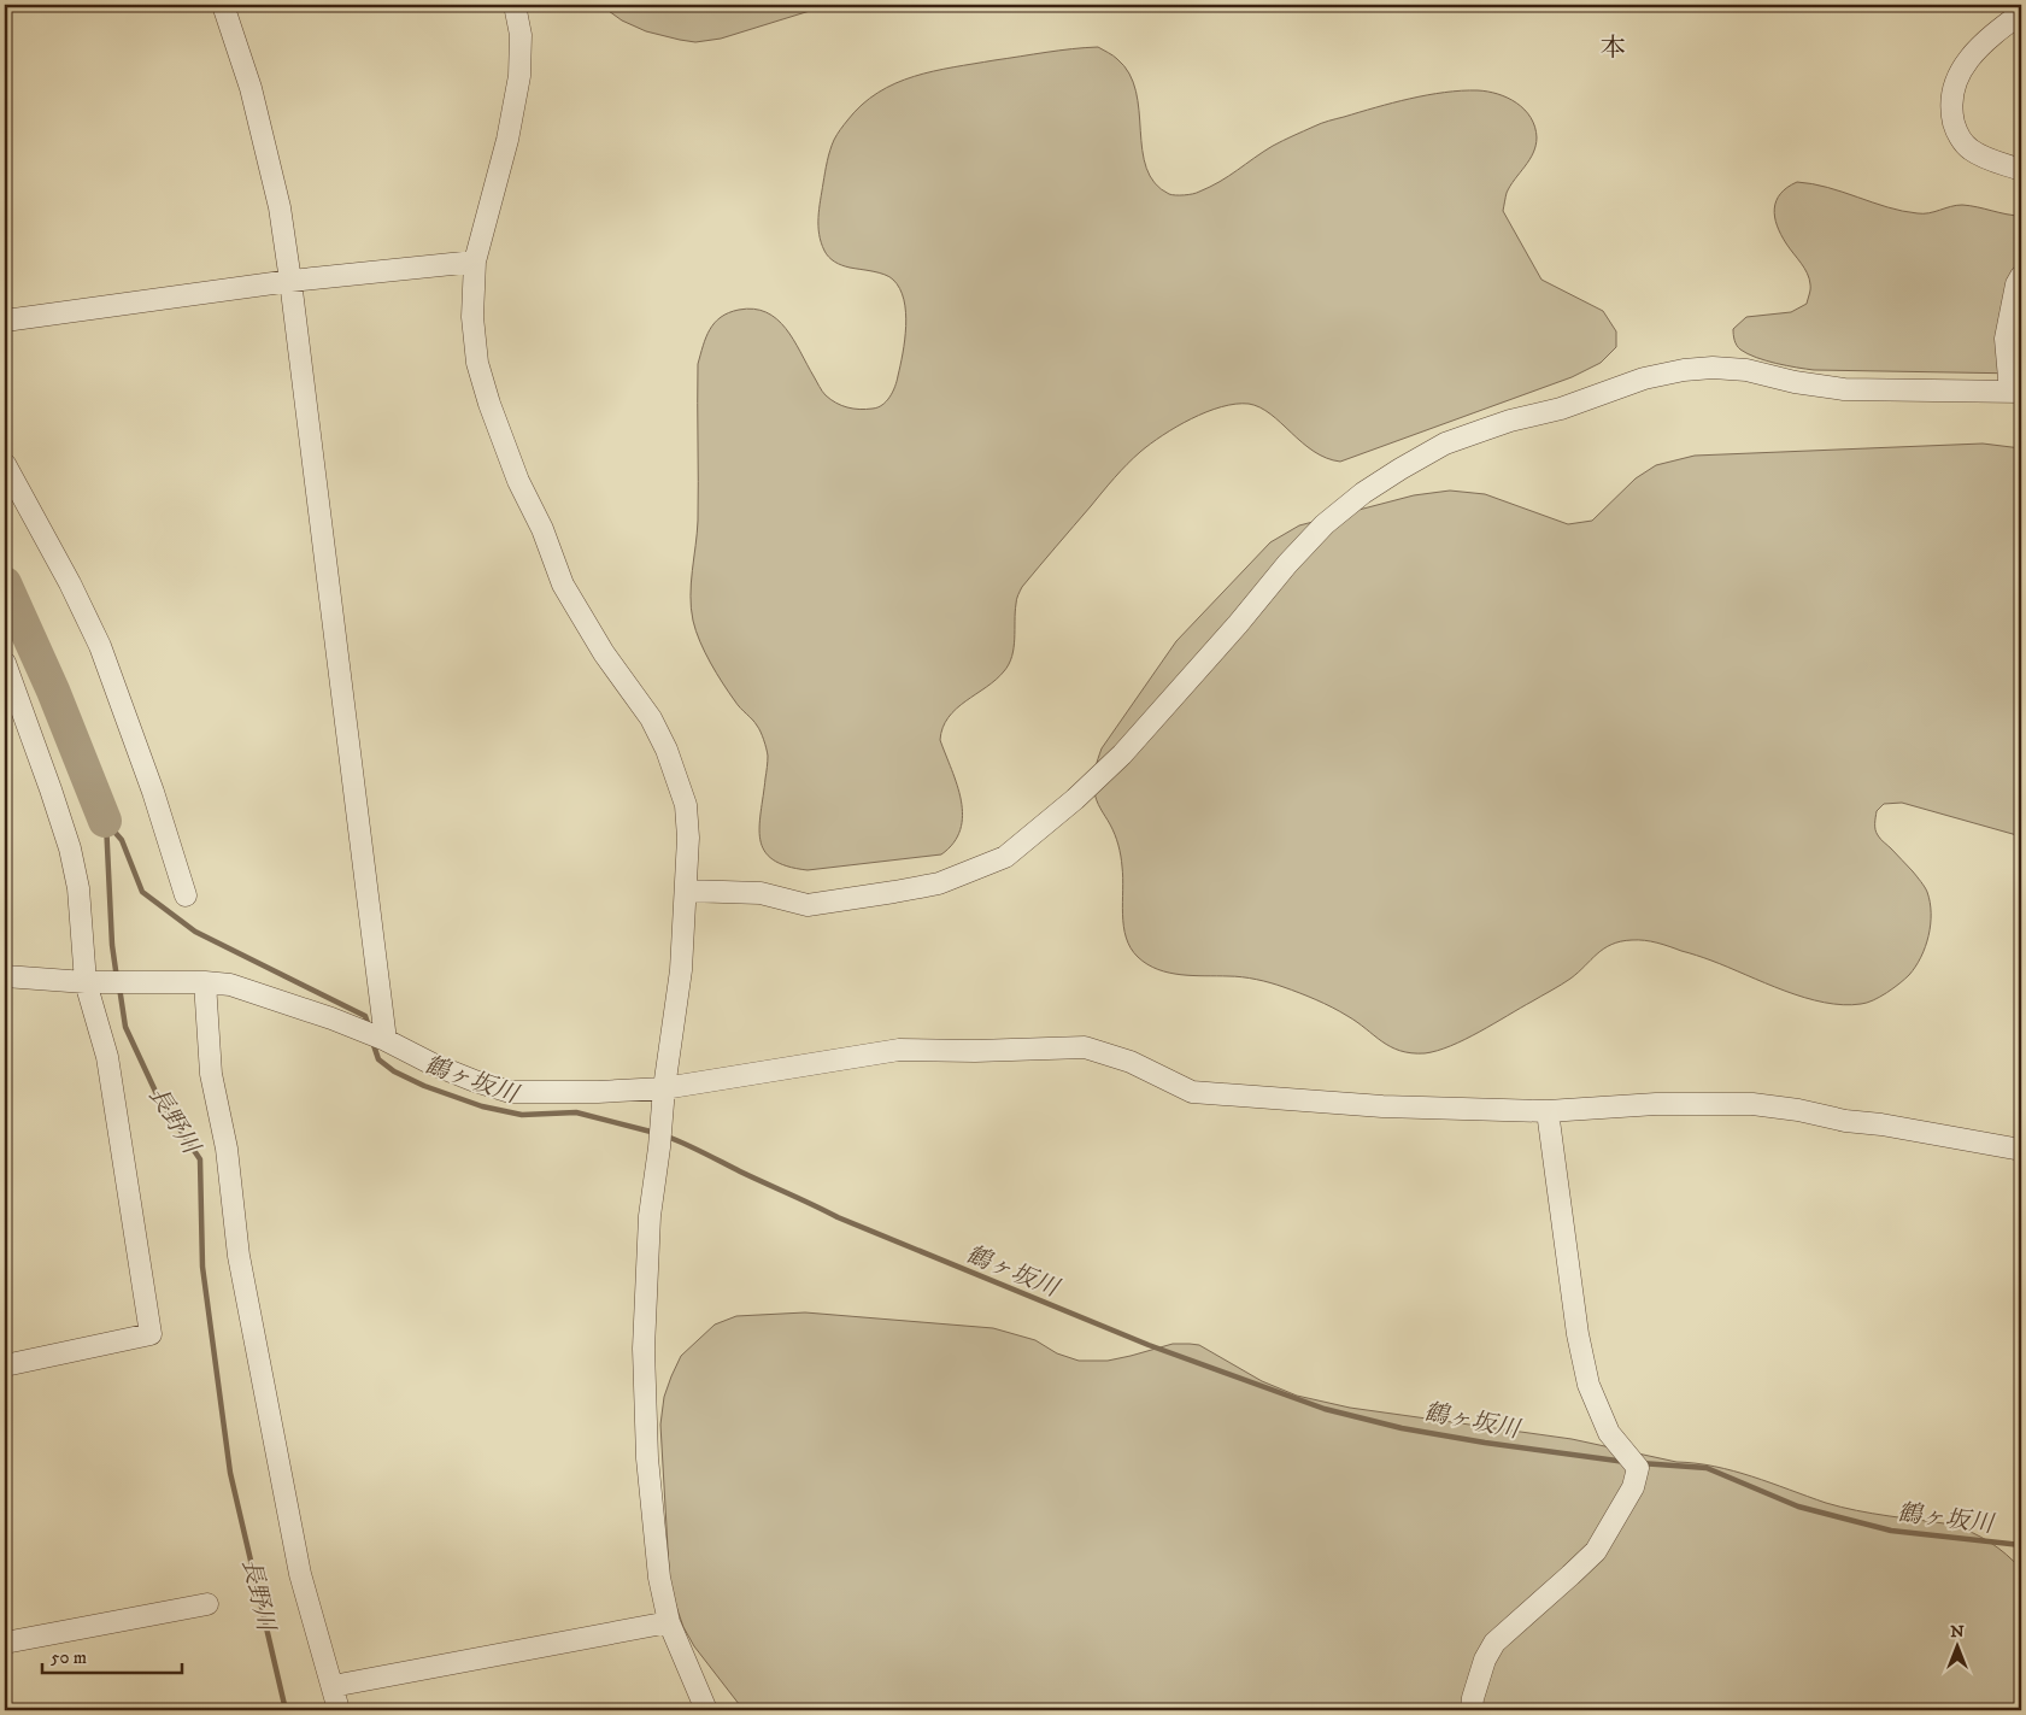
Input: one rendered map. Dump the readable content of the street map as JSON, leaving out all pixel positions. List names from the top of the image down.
{
  "districts": ["本"],
  "water": ["鶴ヶ坂川", "長野川"],
  "scale_bar": "50 m",
  "north": "top"
}
